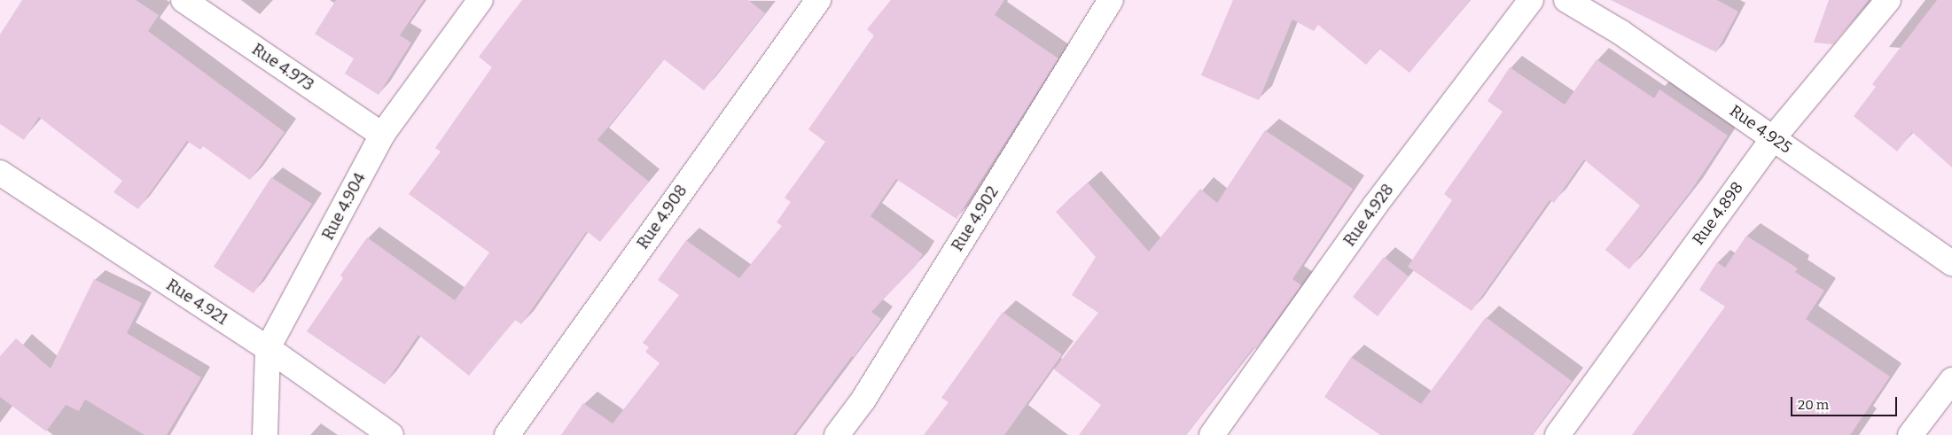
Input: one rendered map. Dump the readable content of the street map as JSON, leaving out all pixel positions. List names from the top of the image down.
{
  "streets": {
    "street": [
      "Rue 4.973",
      "Rue 4.925",
      "Rue 4.904",
      "Rue 4.898",
      "Rue 4.928",
      "Rue 4.908",
      "Rue 4.902",
      "Rue 4.921"
    ]
  },
  "crossings": [
    ["Rue 4.973", "Rue 4.904"],
    ["Rue 4.925", "Rue 4.898"],
    ["Rue 4.904", "Rue 4.921"]
  ],
  "scale_bar": "20 m"
}
